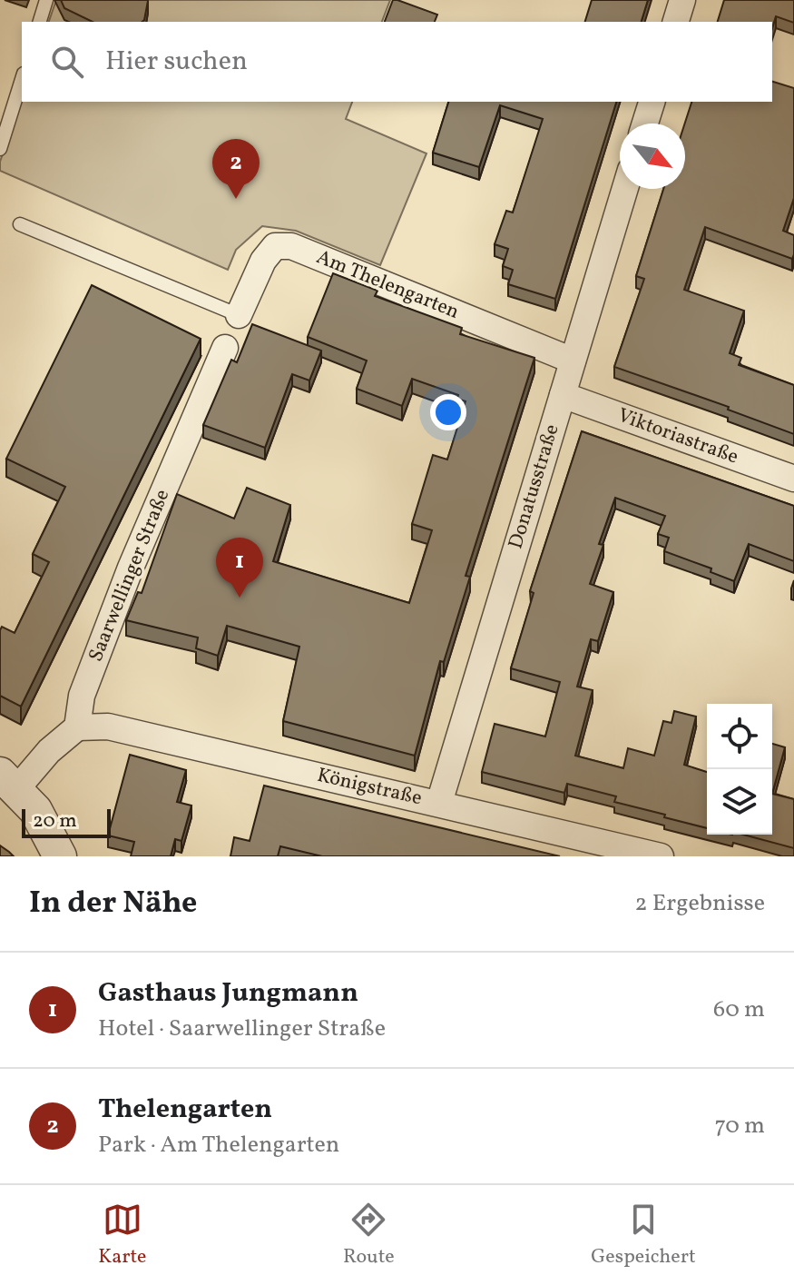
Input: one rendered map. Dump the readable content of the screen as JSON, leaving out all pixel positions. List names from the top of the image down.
{
  "streets": {
    "street": [
      "Am Thelengarten",
      "Viktoriastraße",
      "Donatusstraße",
      "Saarwellinger Straße",
      "Königstraße"
    ]
  },
  "crossings": [
    ["Am Thelengarten", "Donatusstraße"],
    ["Viktoriastraße", "Donatusstraße"],
    ["Donatusstraße", "Königstraße"],
    ["Saarwellinger Straße", "Königstraße"]
  ],
  "scale_bar": "20 m",
  "north": "bottom right",
  "page": {
    "search": "Hier suchen",
    "pins": ["2", "1"],
    "scale": "20 m",
    "heading": ["In der Nähe", "2 Ergebnisse"],
    "list": [
      {
        "mark": "1",
        "name": "Gasthaus Jungmann",
        "note": "Hotel · Saarwellinger Straße",
        "value": "60 m"
      },
      {
        "mark": "2",
        "name": "Thelengarten",
        "note": "Park · Am Thelengarten",
        "value": "70 m"
      }
    ],
    "nav": ["Karte", "Route", "Gespeichert"]
  }
}
